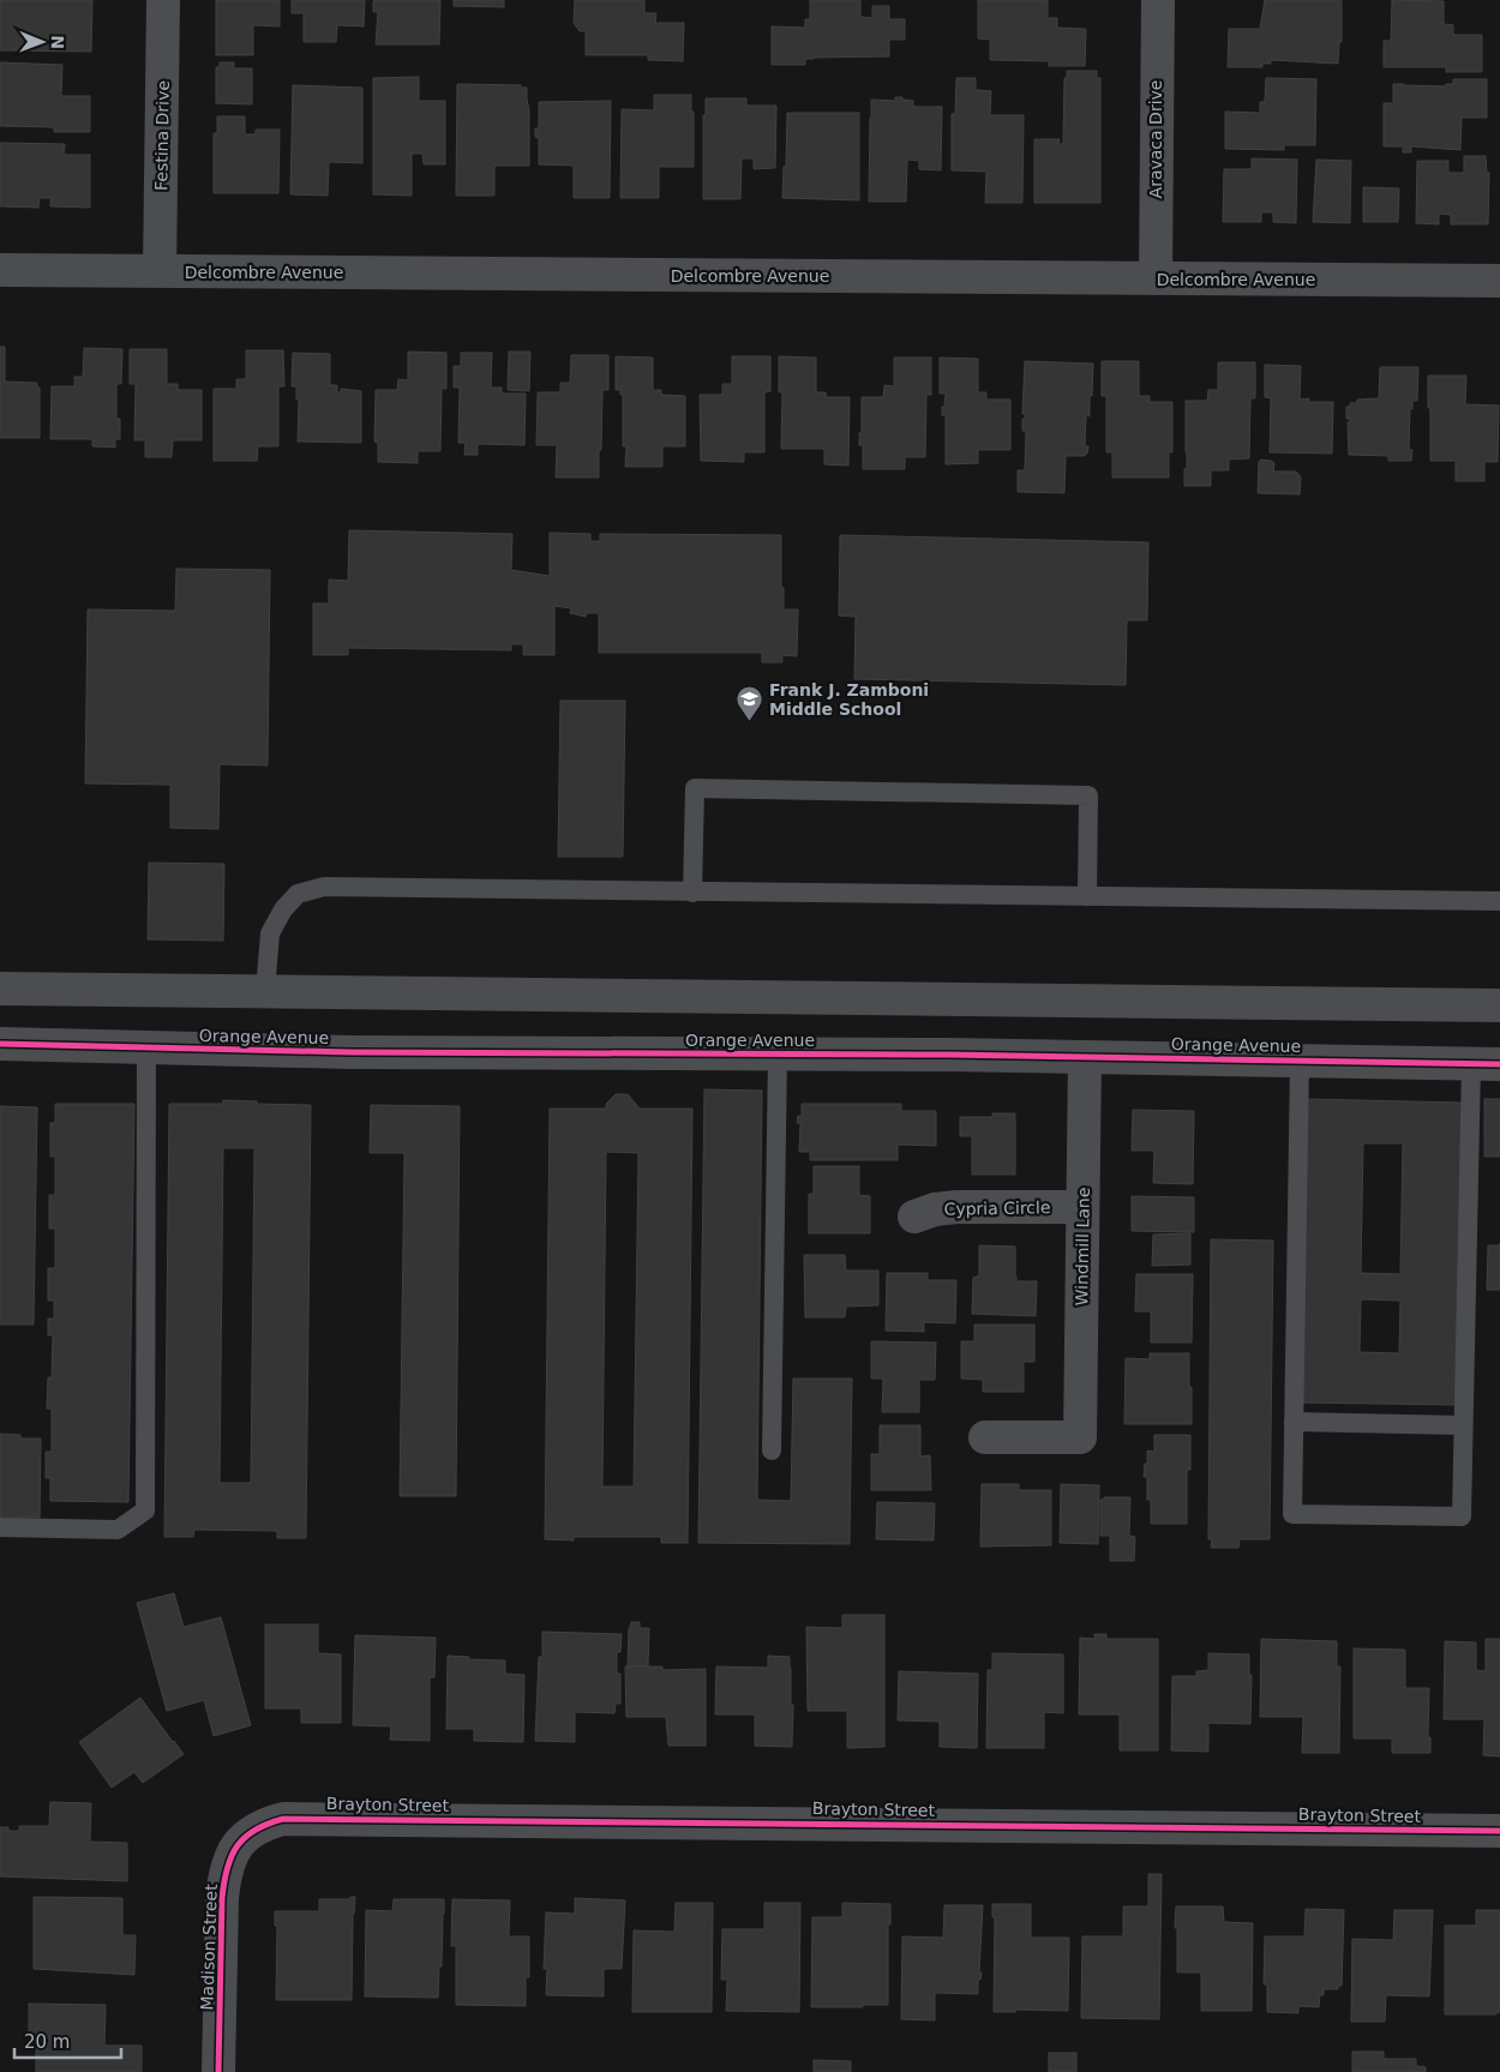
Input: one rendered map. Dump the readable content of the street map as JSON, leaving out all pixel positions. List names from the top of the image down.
{
  "streets": {
    "street": [
      "Festina Drive",
      "Aravaca Drive",
      "Delcombre Avenue",
      "Orange Avenue",
      "Cypria Circle",
      "Windmill Lane",
      "Brayton Street",
      "Madison Street"
    ]
  },
  "crossings": [
    ["Festina Drive", "Delcombre Avenue"],
    ["Aravaca Drive", "Delcombre Avenue"],
    ["Orange Avenue", "Windmill Lane"],
    ["Cypria Circle", "Windmill Lane"],
    ["Brayton Street", "Madison Street"]
  ],
  "places": {
    "school or university": ["Frank J. Zamboni Middle School"]
  },
  "scale_bar": "20 m",
  "north": "right"
}
